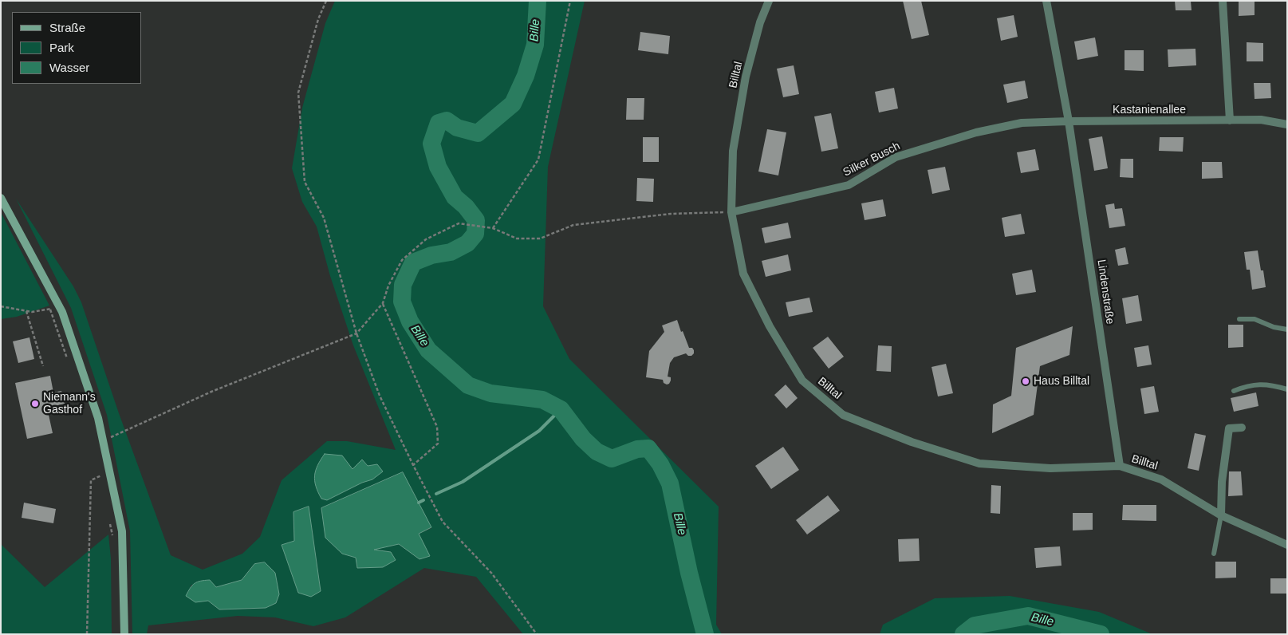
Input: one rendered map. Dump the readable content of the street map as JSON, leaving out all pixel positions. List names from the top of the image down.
{
  "streets": {
    "street": [
      "Billtal",
      "Kastanienallee",
      "Silker Busch",
      "Lindenstraße"
    ]
  },
  "crossings": [
    ["Billtal", "Silker Busch"],
    ["Billtal", "Lindenstraße"],
    ["Kastanienallee", "Silker Busch"],
    ["Kastanienallee", "Lindenstraße"],
    ["Silker Busch", "Lindenstraße"]
  ],
  "water": ["Bille"],
  "places": ["Haus Billtal", "Niemann's Gasthof"],
  "legend": ["Straße", "Park", "Wasser"]
}
